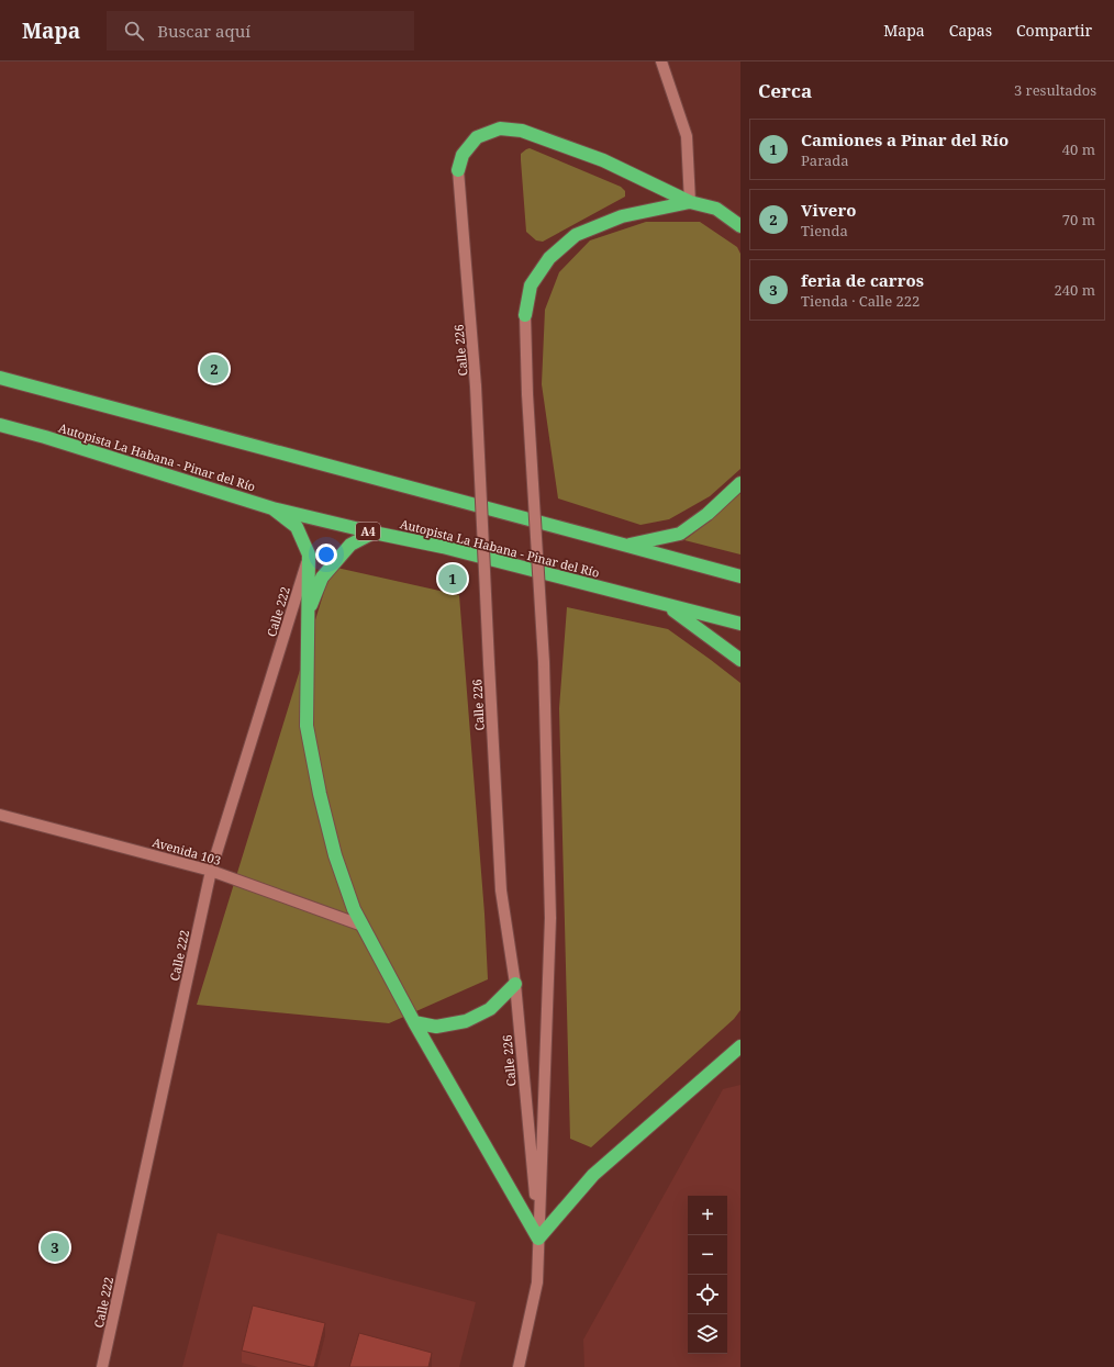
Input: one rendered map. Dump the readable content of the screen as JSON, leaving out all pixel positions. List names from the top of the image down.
{
  "streets": {
    "highway": ["Autopista La Habana - Pinar del Río", "A4"],
    "main road": ["Calle 226", "Calle 222", "Avenida 103"]
  },
  "crossings": [
    ["Calle 222", "Avenida 103"]
  ],
  "page": {
    "header": "Mapa",
    "search": "Buscar aquí",
    "nav": ["Mapa", "Capas", "Compartir"],
    "heading": ["Cerca", "3 resultados"],
    "list": [
      {
        "mark": "1",
        "name": "Camiones a Pinar del Río",
        "note": "Parada",
        "value": "40 m"
      },
      {
        "mark": "2",
        "name": "Vivero",
        "note": "Tienda",
        "value": "70 m"
      },
      {
        "mark": "3",
        "name": "feria de carros",
        "note": "Tienda · Calle 222",
        "value": "240 m"
      }
    ],
    "pins": ["2", "1", "3"],
    "map_buttons": ["+", "−"]
  }
}
